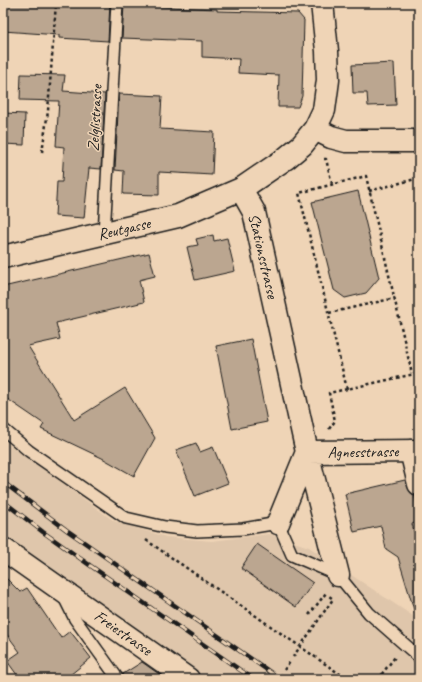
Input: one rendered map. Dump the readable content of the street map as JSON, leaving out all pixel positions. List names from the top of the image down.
{
  "streets": {
    "street": [
      "Reutgasse",
      "Stationsstrasse",
      "Agnesstrasse",
      "Freiestrasse"
    ],
    "lane": ["Zelglistrasse"]
  },
  "crossings": [
    ["Zelglistrasse", "Reutgasse"],
    ["Reutgasse", "Stationsstrasse"],
    ["Stationsstrasse", "Agnesstrasse"]
  ]
}
